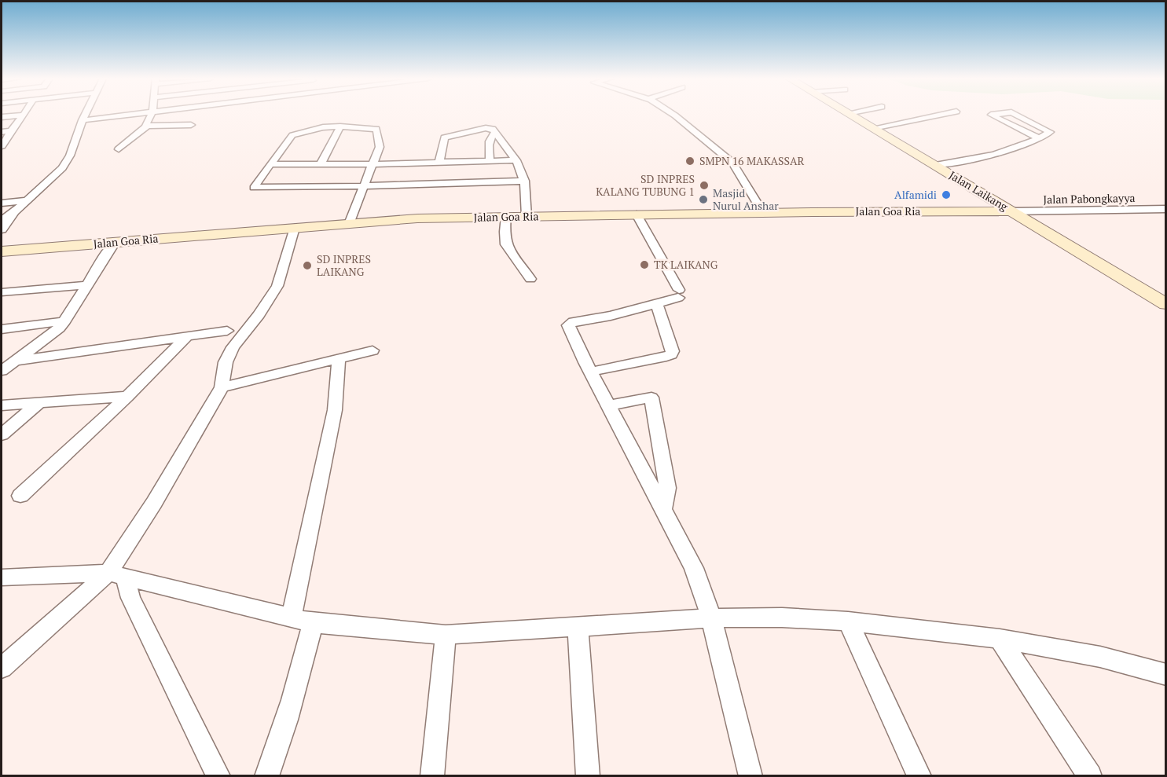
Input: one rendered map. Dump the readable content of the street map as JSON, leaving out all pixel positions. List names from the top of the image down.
{
  "streets": {
    "main road": ["Jalan Laikang", "Jalan Goa Ria"],
    "street": ["Jalan Pabongkayya"]
  },
  "crossings": [
    ["Jalan Laikang", "Jalan Pabongkayya"],
    ["Jalan Laikang", "Jalan Goa Ria"],
    ["Jalan Pabongkayya", "Jalan Goa Ria"]
  ],
  "places": [
    "SMPN 16 MAKASSAR",
    "SD INPRES KALANG TUBUNG 1",
    "Alfamidi",
    "Masjid Nurul Anshar",
    "TK LAIKANG",
    "SD INPRES LAIKANG"
  ]
}
